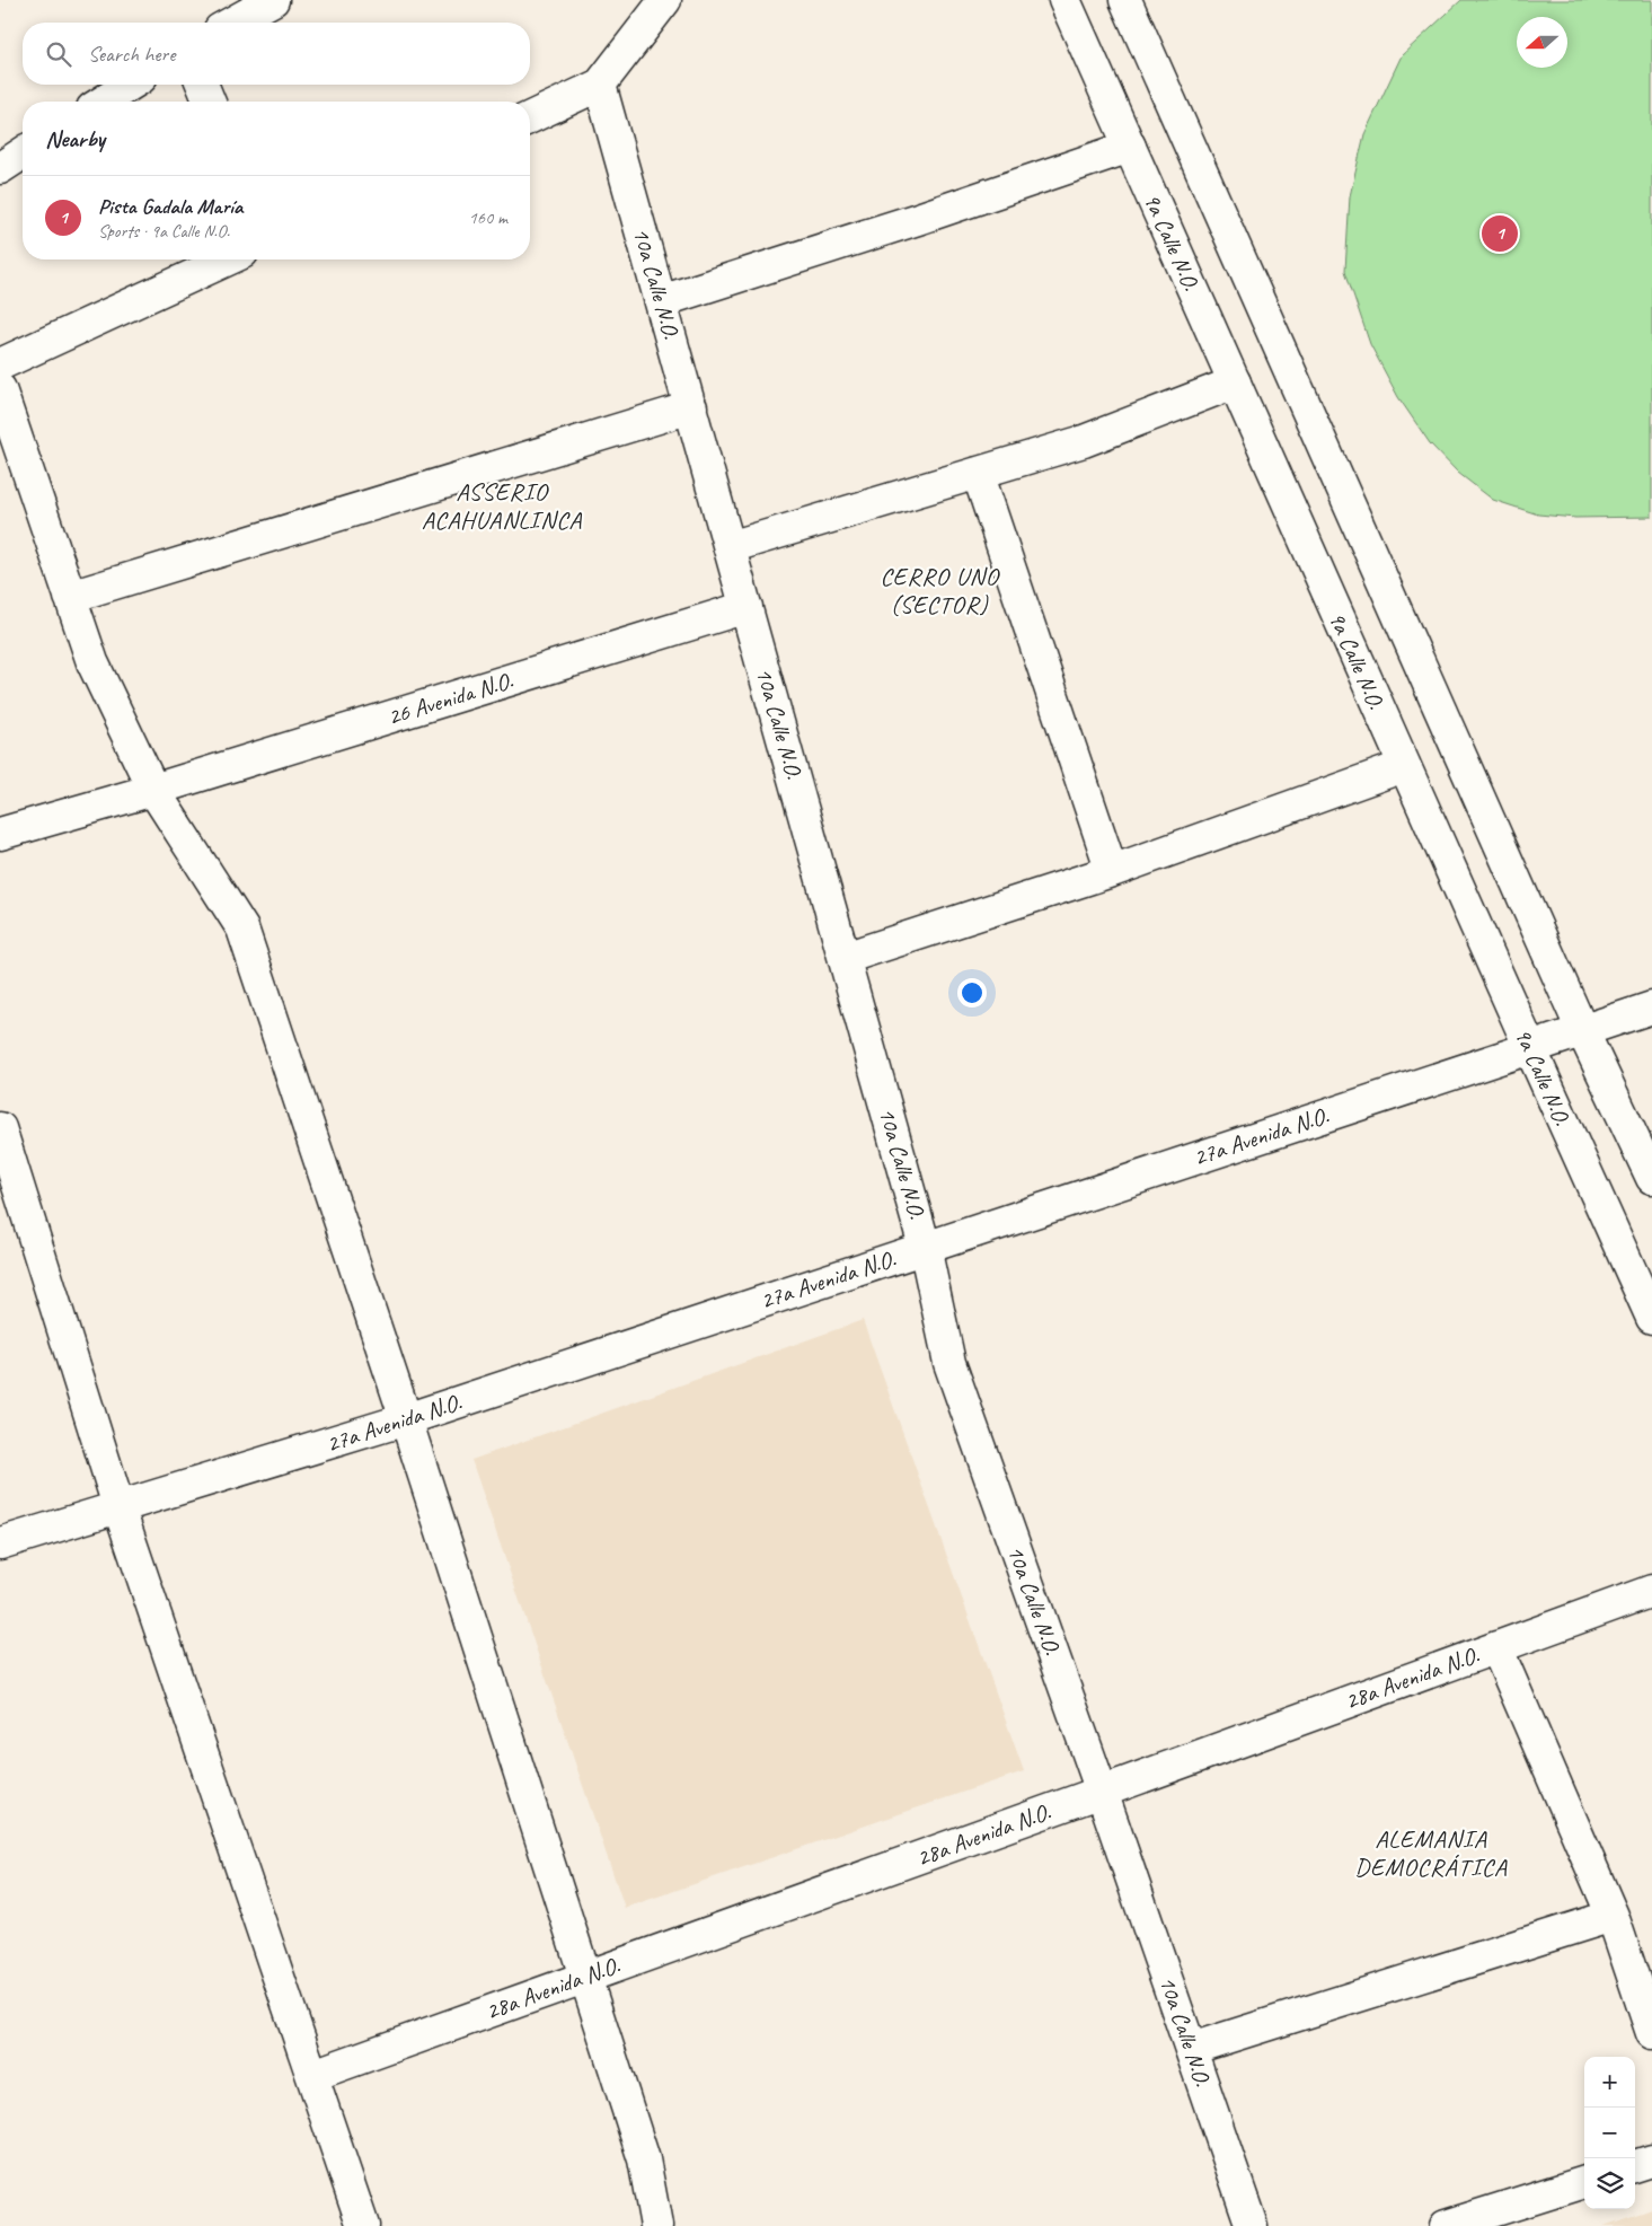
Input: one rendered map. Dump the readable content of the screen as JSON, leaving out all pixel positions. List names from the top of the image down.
{
  "streets": {
    "street": [
      "9a Calle N.O.",
      "10a Calle N.O.",
      "26 Avenida N.O.",
      "27a Avenida N.O.",
      "28a Avenida N.O."
    ]
  },
  "crossings": [
    ["9a Calle N.O.", "27a Avenida N.O."],
    ["10a Calle N.O.", "26 Avenida N.O."],
    ["10a Calle N.O.", "27a Avenida N.O."],
    ["10a Calle N.O.", "28a Avenida N.O."]
  ],
  "districts": ["ASSERIO ACAHUANLINCA", "CERRO UNO (SECTOR)", "ALEMANIA DEMOCRÁTICA"],
  "north": "left",
  "page": {
    "search": "Search here",
    "heading": "Nearby",
    "list": [
      {
        "mark": "1",
        "name": "Pista Gadala María",
        "note": "Sports · 9a Calle N.O.",
        "value": "160 m"
      }
    ],
    "pins": "1",
    "map_buttons": ["+", "−"]
  }
}
